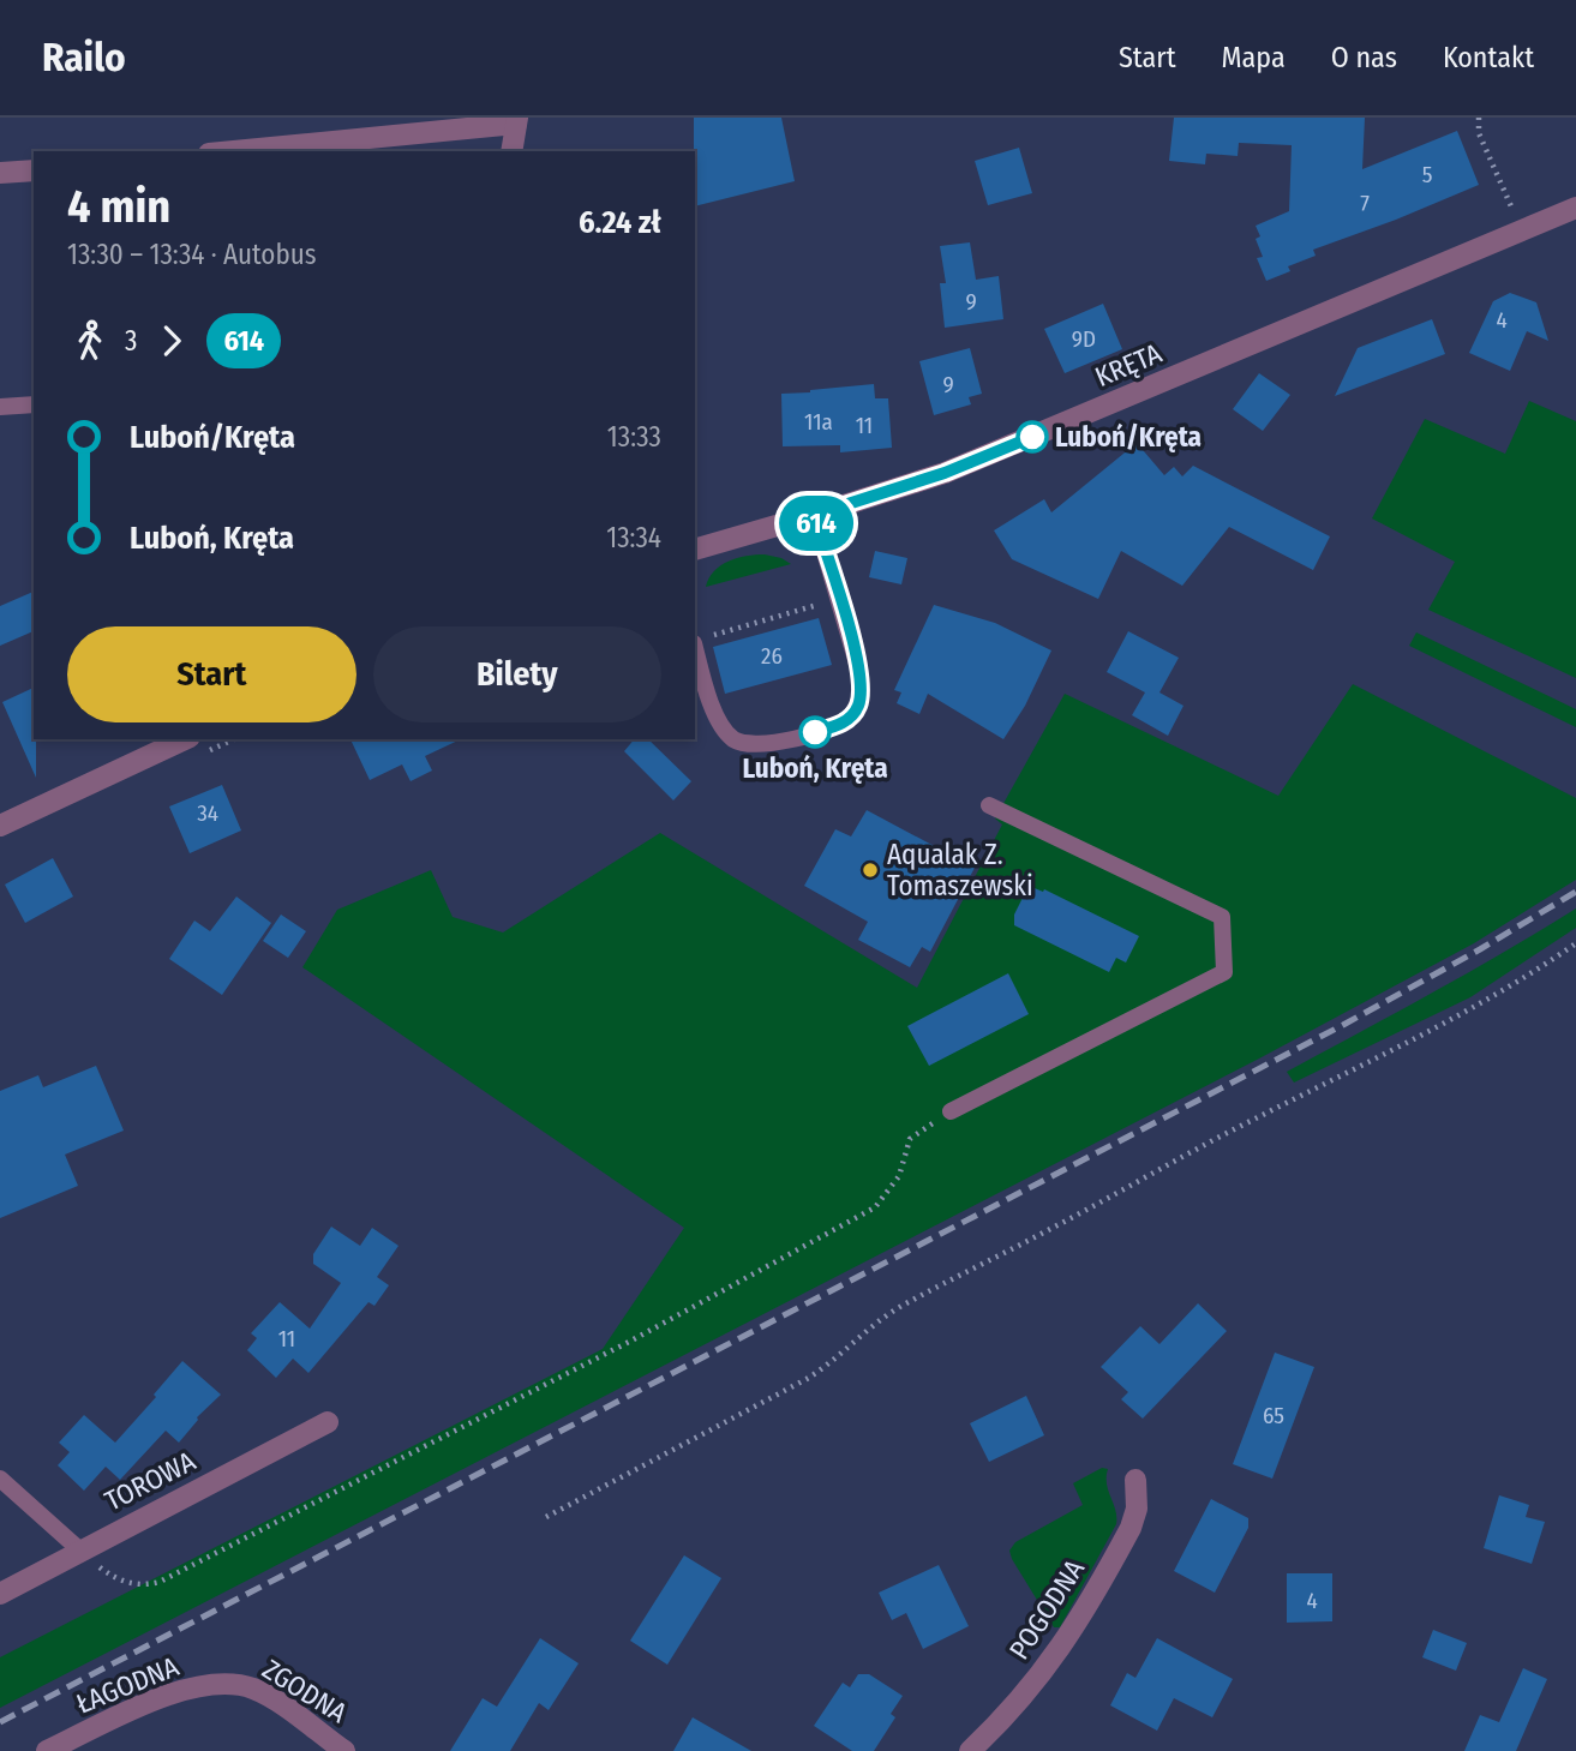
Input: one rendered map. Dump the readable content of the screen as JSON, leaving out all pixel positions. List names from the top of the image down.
{
  "streets": {
    "street": [
      "KRĘTA",
      "TOROWA",
      "POGODNA",
      "ŁAGODNA",
      "ZGODNA"
    ]
  },
  "crossings": [
    ["ŁAGODNA", "ZGODNA"]
  ],
  "places": ["Luboń/Kręta", "Luboń, Kręta", "Aqualak Z. Tomaszewski"],
  "lines": ["bus line 614"],
  "house_numbers": [
    "5",
    "7",
    "9",
    "4",
    "9D",
    "9",
    "11a",
    "11",
    "26",
    "34",
    "11",
    "65",
    "4"
  ],
  "page": {
    "header": "Railo",
    "nav": [
      "Start",
      "Mapa",
      "O nas",
      "Kontakt"
    ],
    "on_map": "614",
    "heading": ["4 min", "13:30 – 13:34 · Autobus", "6.24 zł"],
    "legs": ["3", "614"],
    "list": [
      {
        "name": "Luboń/Kręta",
        "value": "13:33"
      },
      {
        "name": "Luboń, Kręta",
        "value": "13:34"
      }
    ],
    "buttons": ["Start", "Bilety"]
  }
}
